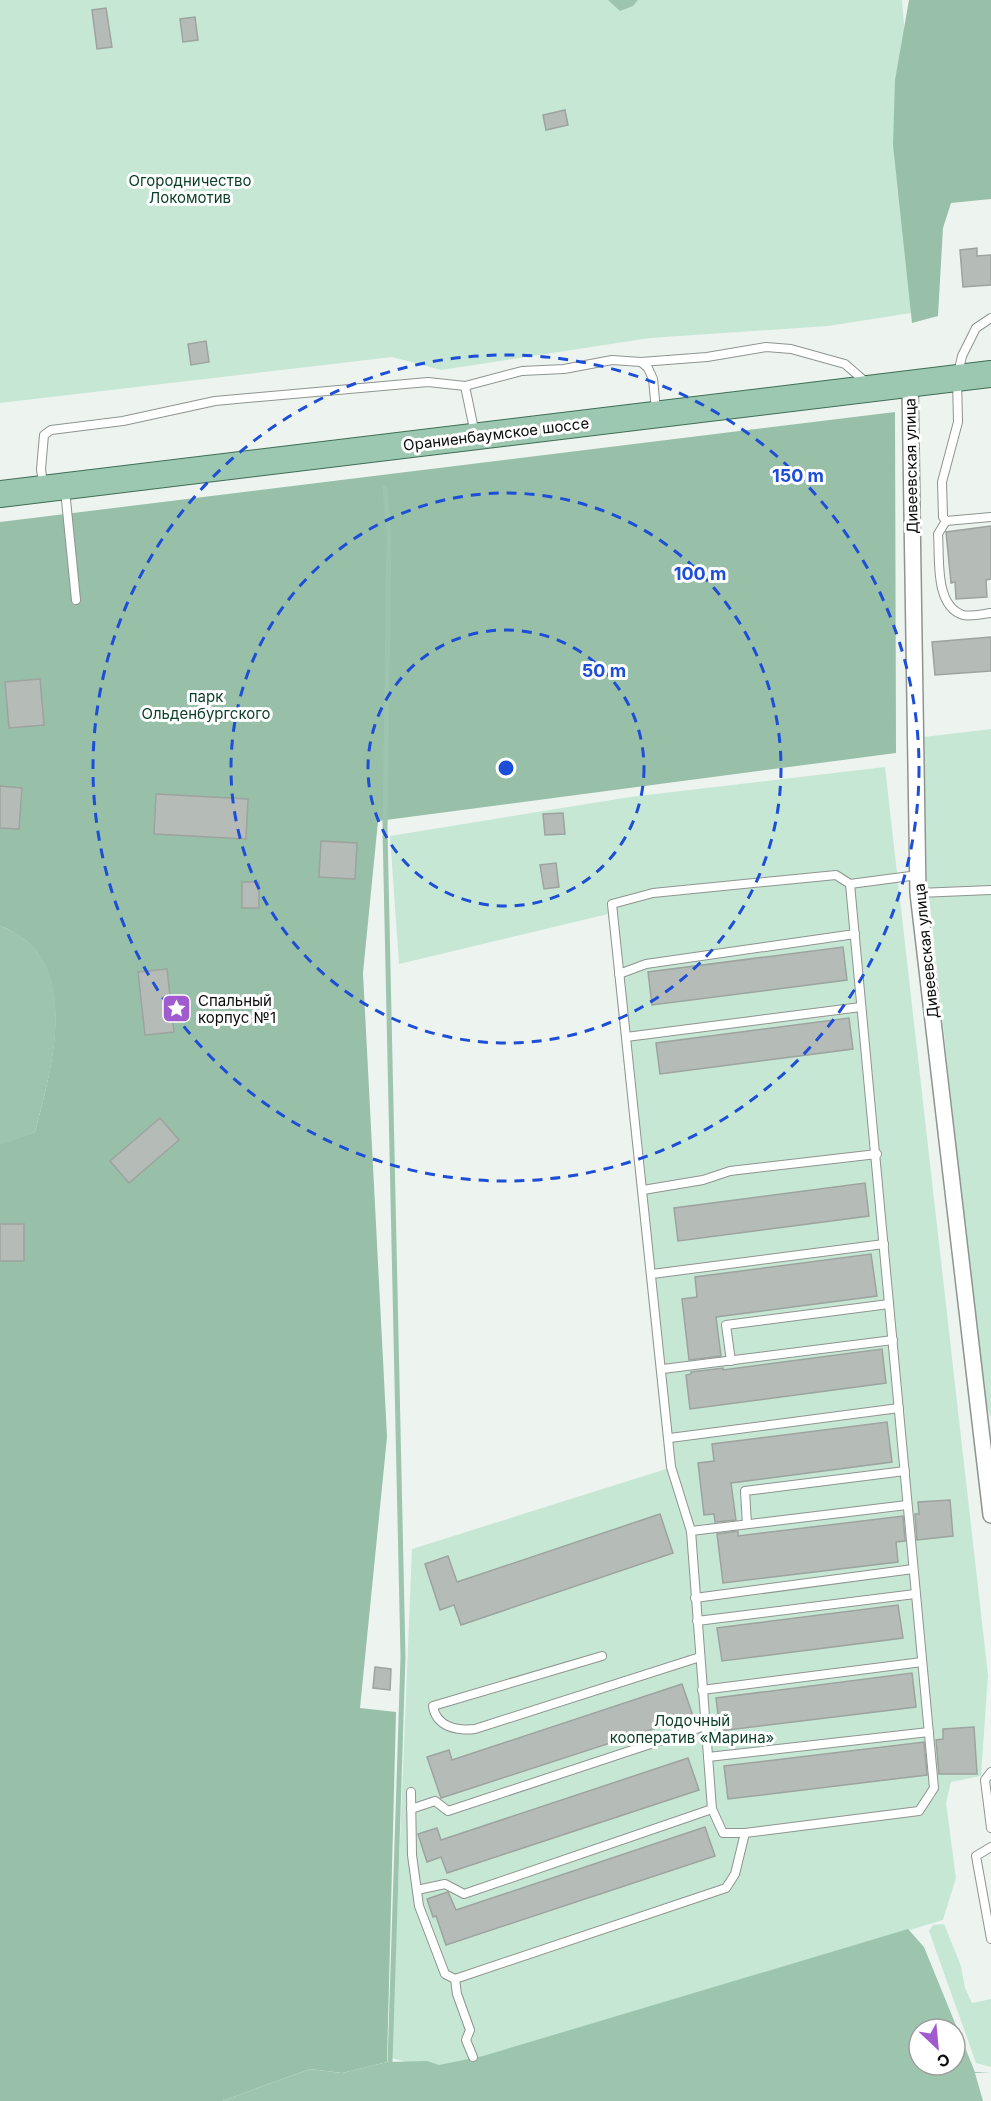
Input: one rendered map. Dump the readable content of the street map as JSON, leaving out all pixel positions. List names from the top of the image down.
{
  "streets": {
    "main road": ["Ораниенбаумское шоссе"],
    "street": ["Дивеевская улица"]
  },
  "crossings": [
    ["Ораниенбаумское шоссе", "Дивеевская улица"]
  ],
  "parks": ["Огородничество Локомотив", "парк Ольденбургского", "Лодочный кооператив «Марина»"],
  "places": {
    "place": ["Спальный корпус №1"]
  },
  "north": "bottom right",
  "rings": ["150 m", "100 m", "50 m"]
}
